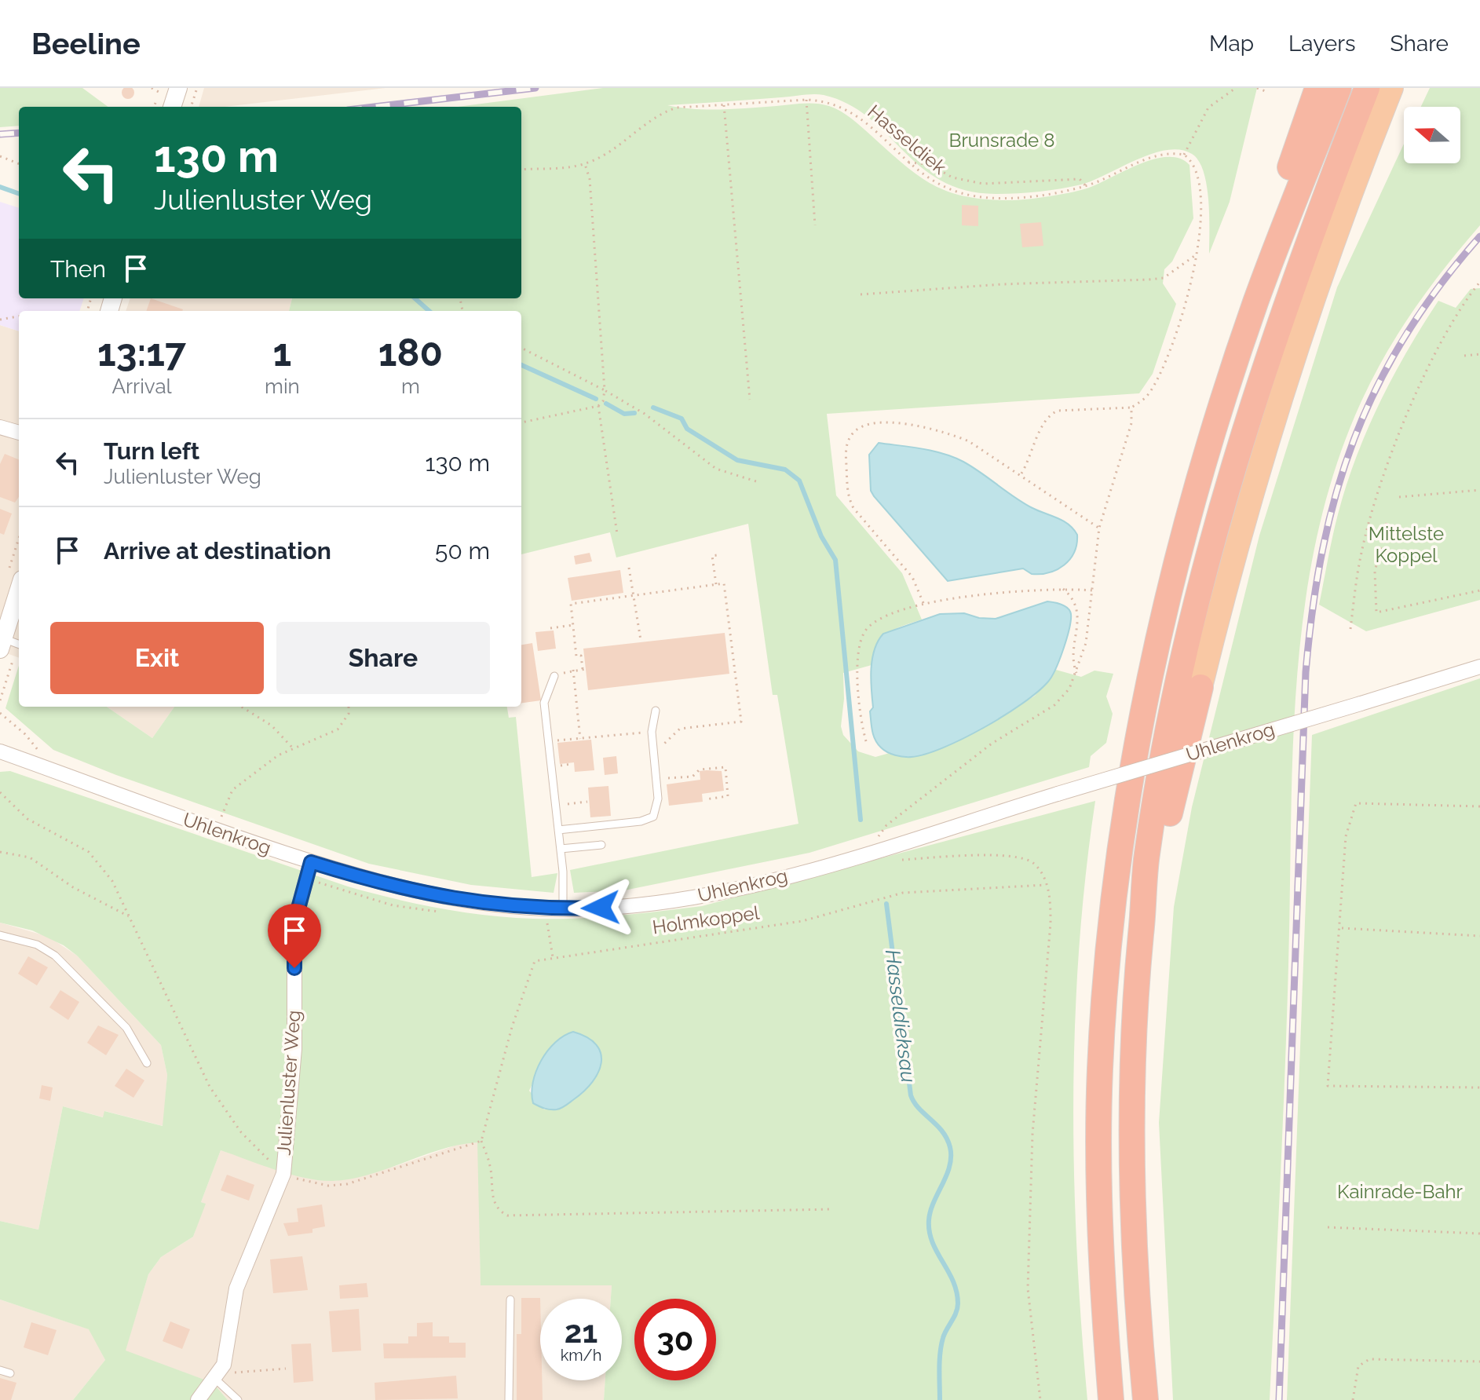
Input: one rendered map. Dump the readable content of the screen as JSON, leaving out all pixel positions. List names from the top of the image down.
{
  "streets": {
    "street": ["Uhlenkrog", "Julienluster Weg"],
    "path": ["Hasseldiek", "Holmkoppel"]
  },
  "crossings": [
    ["Uhlenkrog", "Julienluster Weg"]
  ],
  "water": ["Hasseldieksau"],
  "parks": ["Brunsrade 8", "Mittelste Koppel", "Kainrade-Bahr"],
  "north": "left",
  "page": {
    "header": "Beeline",
    "nav": ["Map", "Layers", "Share"],
    "turn": ["130 m", "Julienluster Weg"],
    "then": "Then",
    "eta": [
      "13:17",
      "Arrival",
      "1",
      "min",
      "180",
      "m"
    ],
    "list": [
      {
        "name": "Turn left",
        "note": "Julienluster Weg",
        "value": "130 m"
      },
      {
        "name": "Arrive at destination",
        "value": "50 m"
      }
    ],
    "buttons": ["Exit", "Share"],
    "speed": "21 km/h",
    "limit": "30"
  }
}
